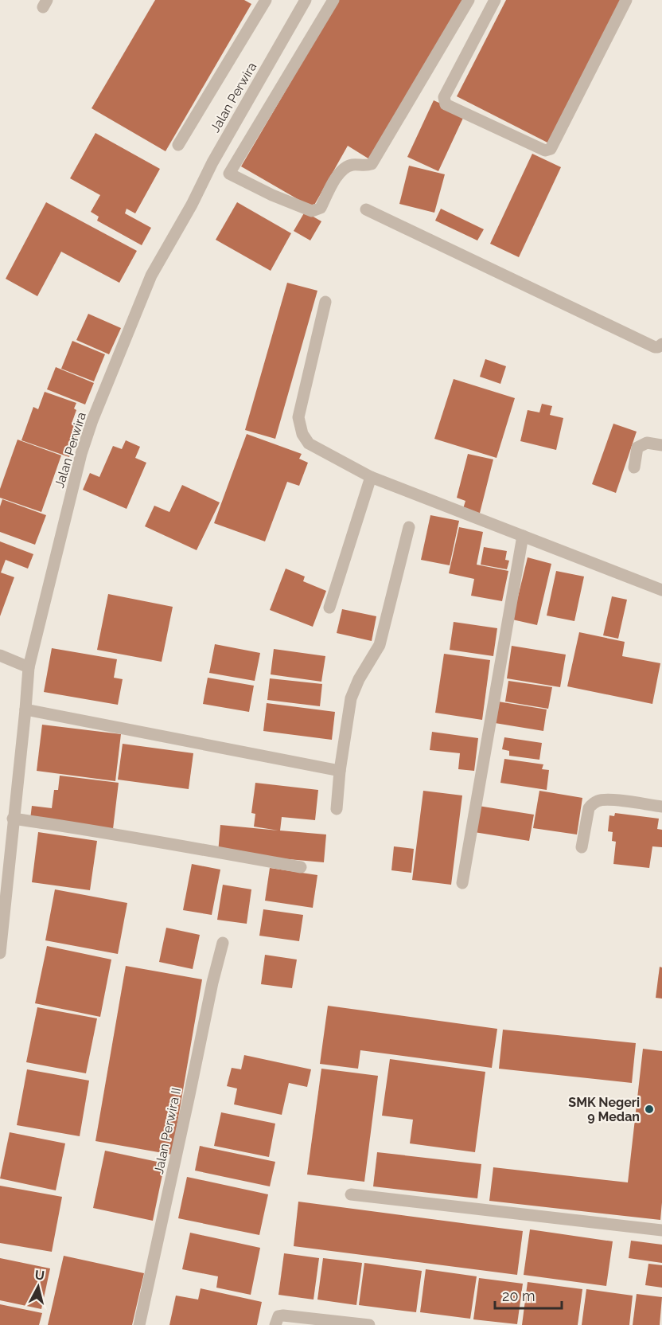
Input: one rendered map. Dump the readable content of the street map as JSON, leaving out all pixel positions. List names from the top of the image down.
{
  "streets": {
    "street": ["Jalan Perwira", "Jalan Perwira II"]
  },
  "places": ["SMK Negeri 9 Medan"],
  "scale_bar": "20 m",
  "north": "top"
}
